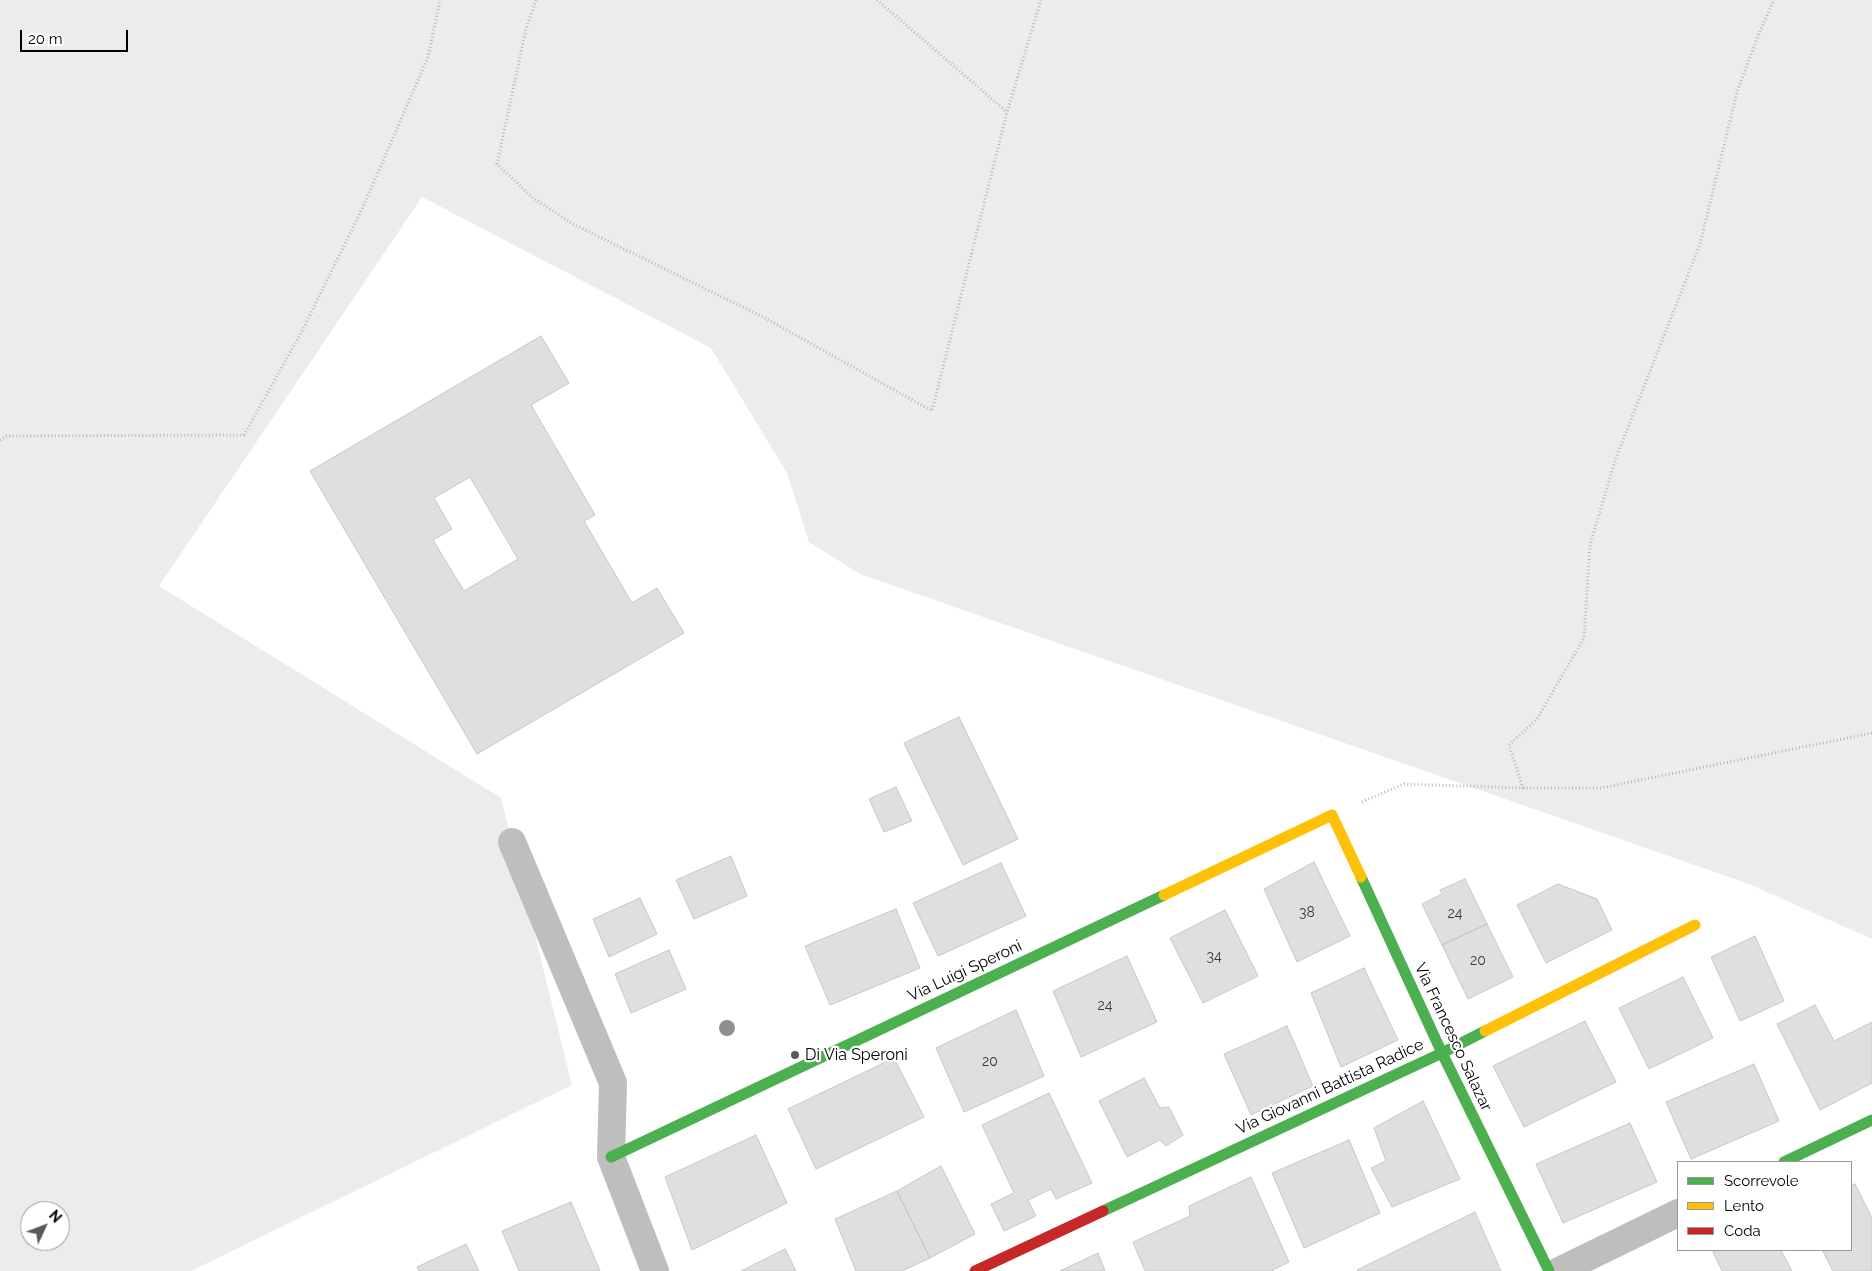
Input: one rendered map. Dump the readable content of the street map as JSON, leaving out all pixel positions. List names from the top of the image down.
{
  "streets": {
    "street": ["Via Luigi Speroni", "Via Francesco Salazar", "Via Giovanni Battista Radice"]
  },
  "crossings": [
    ["Via Luigi Speroni", "Via Francesco Salazar"],
    ["Via Francesco Salazar", "Via Giovanni Battista Radice"]
  ],
  "places": ["Di Via Speroni"],
  "house_numbers": [
    "38",
    "24",
    "34",
    "20",
    "24",
    "20"
  ],
  "legend": ["Scorrevole", "Lento", "Coda"],
  "scale_bar": "20 m",
  "north": "top right"
}
